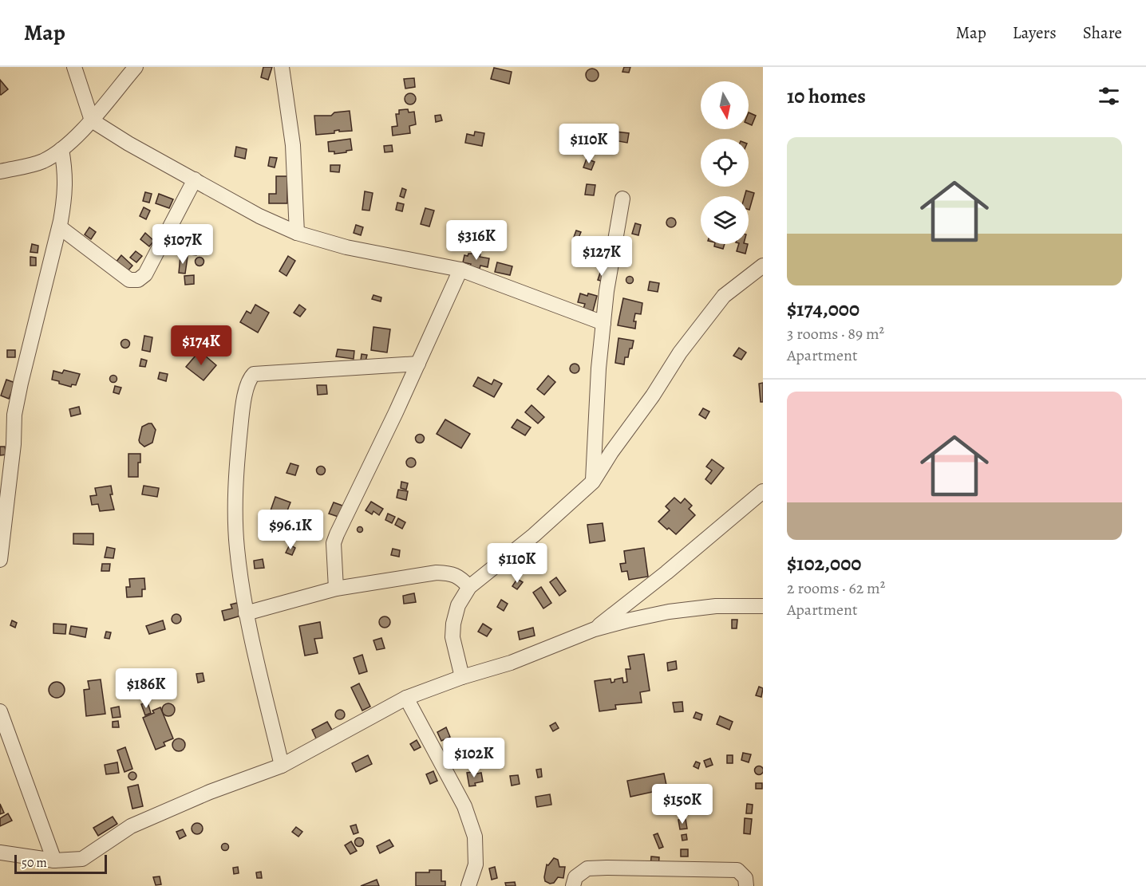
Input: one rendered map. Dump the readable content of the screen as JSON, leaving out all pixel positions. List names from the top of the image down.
{
  "scale_bar": "50 m",
  "north": "bottom",
  "page": {
    "header": "Map",
    "nav": ["Map", "Layers", "Share"],
    "heading": "10 homes",
    "price": [
      "$110K",
      "$316K",
      "$107K",
      "$127K",
      "$174K",
      "$96.1K",
      "$110K",
      "$186K",
      "$102K",
      "$150K"
    ],
    "list": [
      {
        "name": "$174,000",
        "note": "3 rooms · 89 m² · Apartment"
      },
      {
        "name": "$102,000",
        "note": "2 rooms · 62 m² · Apartment"
      }
    ],
    "scale": "50 m"
  }
}
